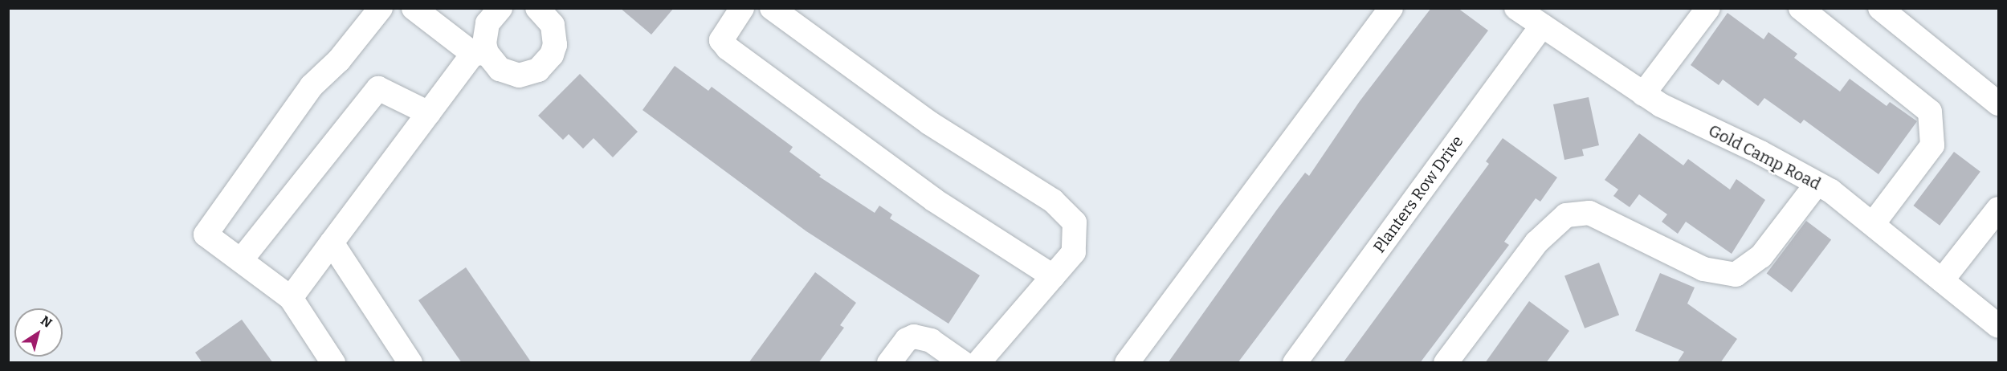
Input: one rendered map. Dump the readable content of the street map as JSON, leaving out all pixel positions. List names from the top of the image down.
{
  "streets": {
    "street": ["Gold Camp Road", "Planters Row Drive"]
  },
  "crossings": [
    ["Gold Camp Road", "Planters Row Drive"]
  ],
  "north": "top right"
}
